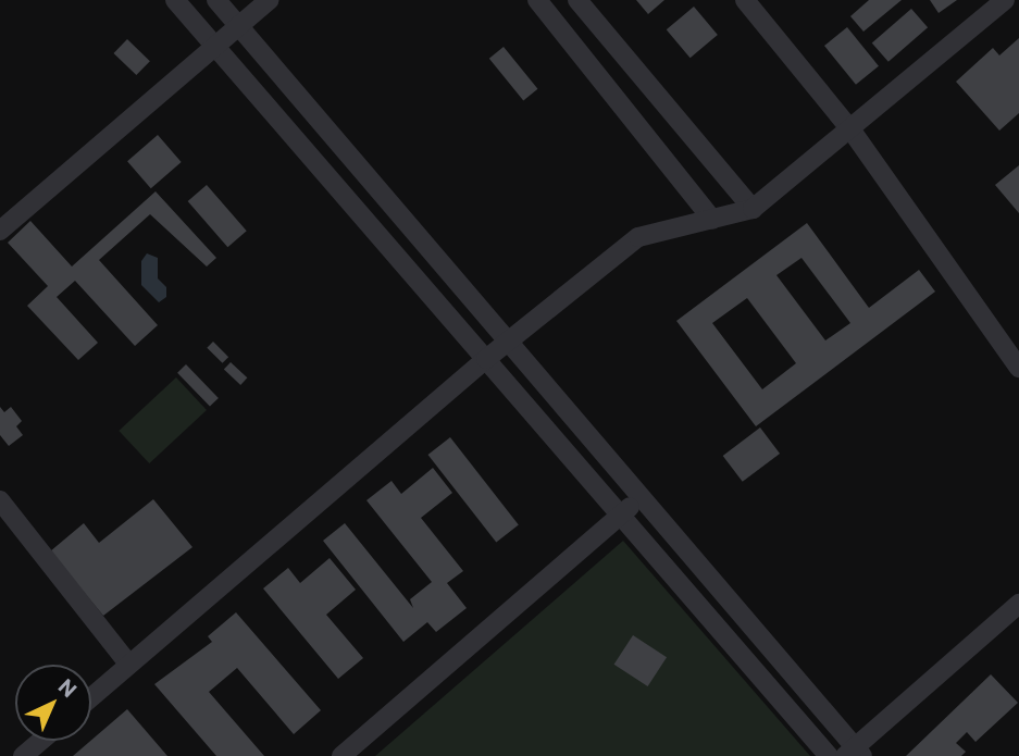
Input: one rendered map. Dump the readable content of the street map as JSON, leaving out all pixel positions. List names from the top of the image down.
{
  "north": "top right"
}
